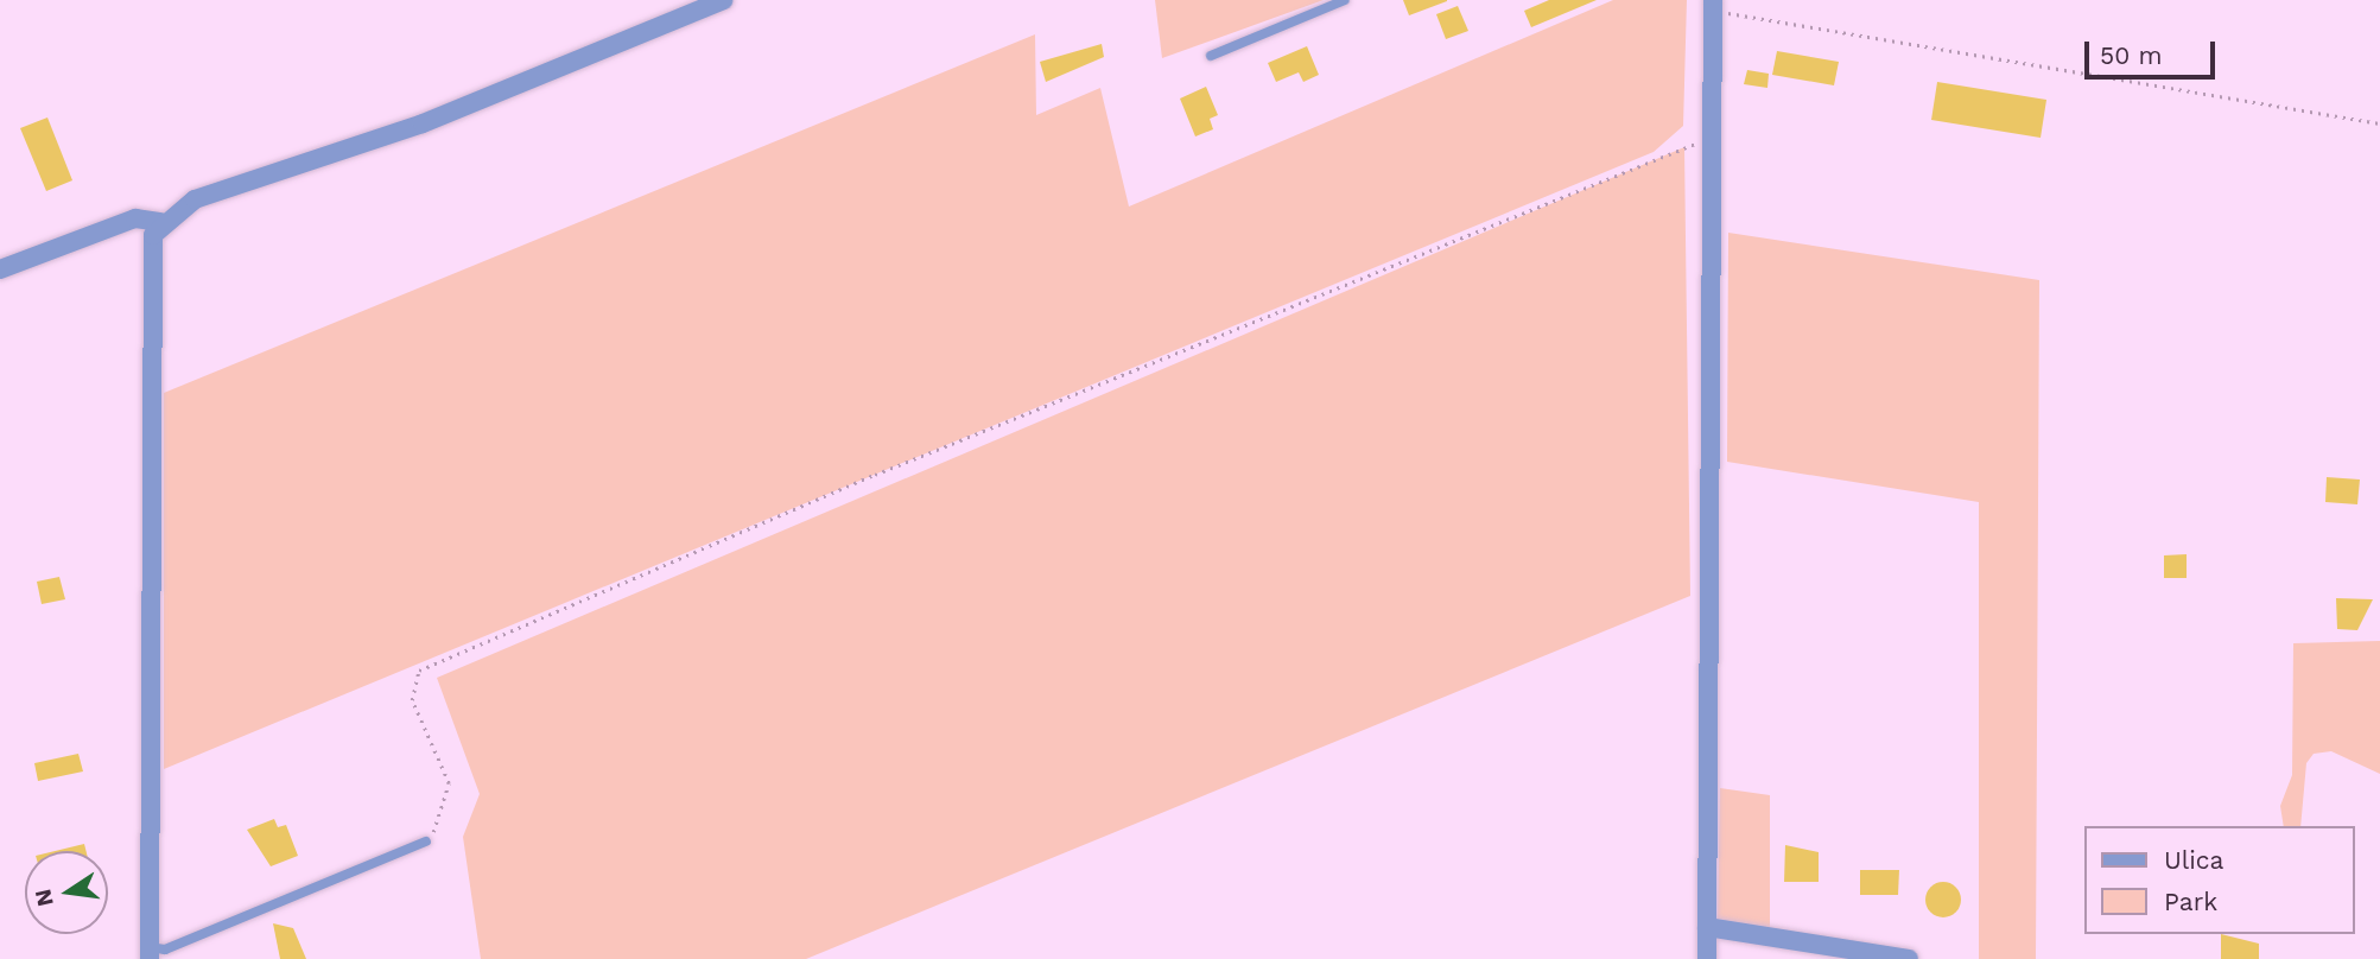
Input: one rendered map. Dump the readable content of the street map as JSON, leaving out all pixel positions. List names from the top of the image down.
{
  "legend": ["Ulica", "Park"],
  "scale_bar": "50 m",
  "north": "left"
}
